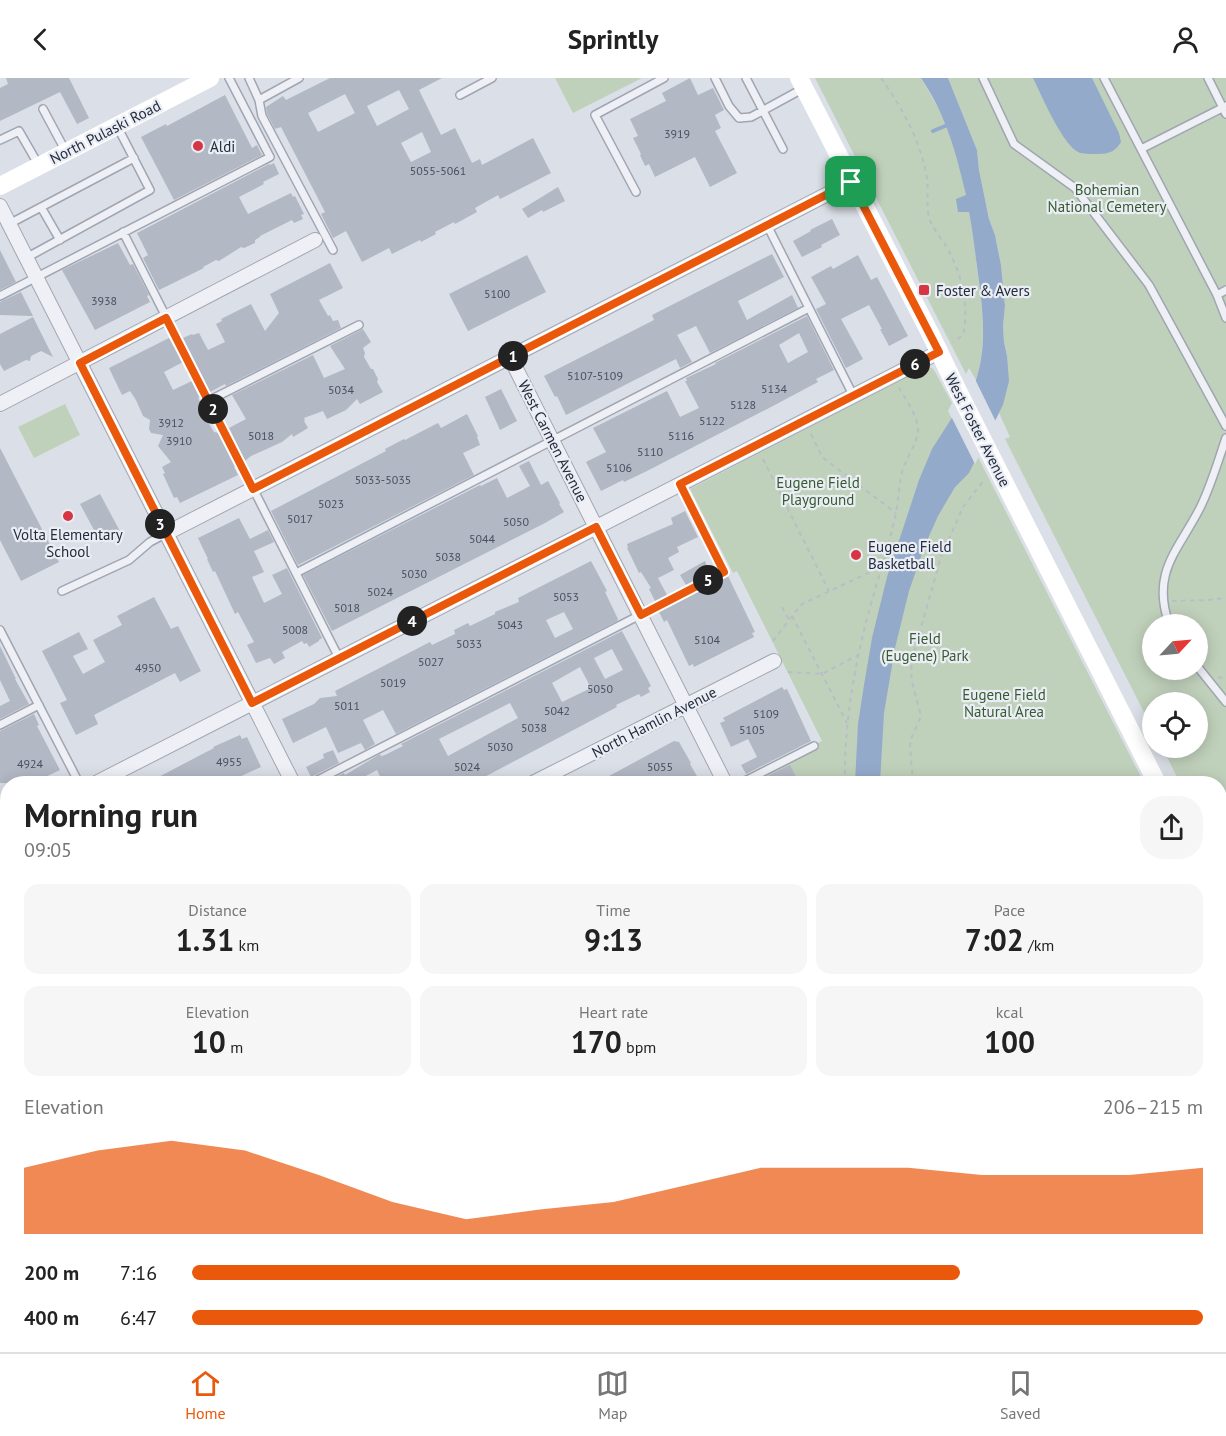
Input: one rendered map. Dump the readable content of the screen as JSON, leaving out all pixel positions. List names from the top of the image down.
{
  "streets": {
    "main road": ["North Pulaski Road", "West Foster Avenue"],
    "street": ["West Carmen Avenue", "North Hamlin Avenue"]
  },
  "crossings": [
    ["West Carmen Avenue", "North Hamlin Avenue"]
  ],
  "parks": [
    "Bohemian National Cemetery",
    "Eugene Field Playground",
    "Field (Eugene) Park",
    "Eugene Field Natural Area"
  ],
  "places": {
    "other": ["Aldi", "Volta Elementary School", "Eugene Field Basketball"],
    "transit": ["Foster & Avers"]
  },
  "house_numbers": [
    "3919",
    "5055-5061",
    "5100",
    "3938",
    "5107-5109",
    "5134",
    "5034",
    "5128",
    "5122",
    "3912",
    "5018",
    "5116",
    "3910",
    "5110",
    "5106",
    "5033-5035",
    "5023",
    "5017",
    "5050",
    "5044",
    "5038",
    "5030",
    "5024",
    "5053",
    "5018",
    "5043",
    "5008",
    "5104",
    "5033",
    "5027",
    "4950",
    "5019",
    "5050",
    "5011",
    "5042",
    "5109",
    "5038",
    "5105",
    "5030",
    "4955",
    "4924",
    "5024",
    "5055"
  ],
  "north": "top right",
  "page": {
    "header": "Sprintly",
    "pins": [
      "1",
      "6",
      "2",
      "3",
      "5",
      "4"
    ],
    "heading": ["Morning run", "09:05"],
    "stats": [
      ["Distance", "1.31 km"],
      ["Time", "9:13"],
      ["Pace", "7:02 /km"],
      ["Elevation", "10 m"],
      ["Heart rate", "170 bpm"],
      ["kcal", "100"]
    ],
    "chart": ["Elevation", "206–215 m"],
    "list": [
      {
        "name": "200 m",
        "note": "7:16"
      },
      {
        "name": "400 m",
        "note": "6:47"
      }
    ],
    "tabs": ["Home", "Map", "Saved"]
  }
}
